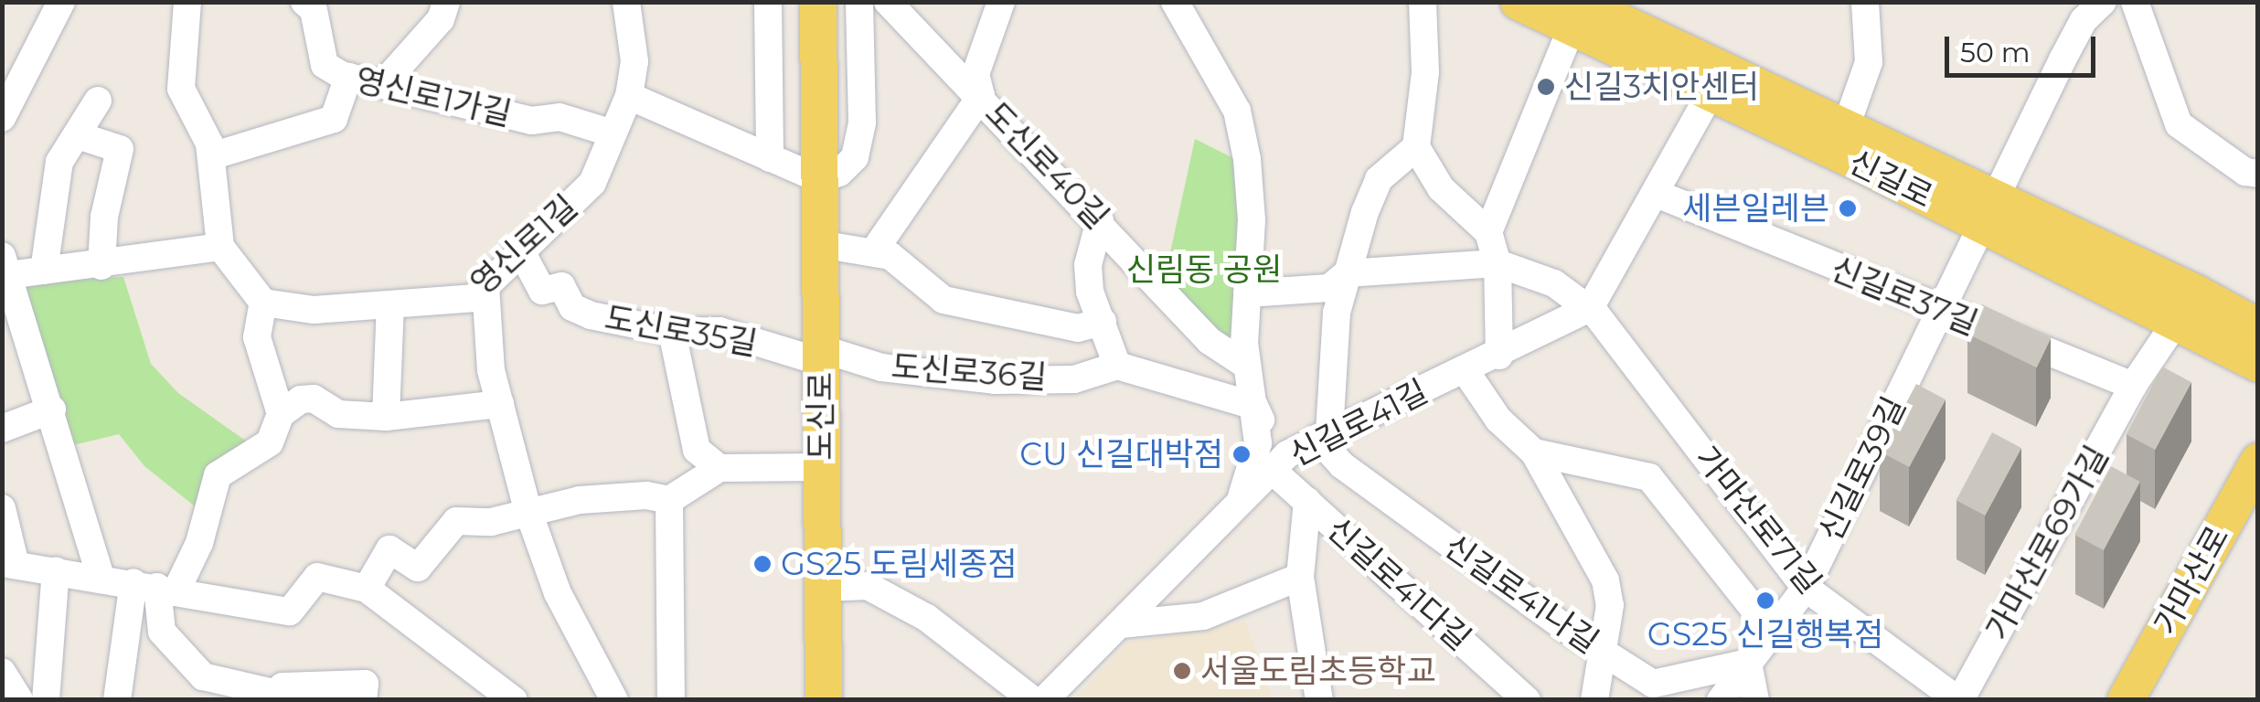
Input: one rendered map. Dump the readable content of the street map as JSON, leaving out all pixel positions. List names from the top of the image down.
{
  "streets": {
    "main road": ["신길로", "도신로", "가마산로"],
    "street": [
      "영신로1가길",
      "도신로40길",
      "영신로1길",
      "신길로37길",
      "도신로35길",
      "도신로36길",
      "신길로41길",
      "신길로39길",
      "가마산로71길",
      "가마산로69가길",
      "신길로41다길",
      "신길로41나길"
    ]
  },
  "crossings": [
    ["영신로1가길", "영신로1길"],
    ["신길로", "신길로39길"],
    ["영신로1길", "도신로35길"],
    ["신길로37길", "신길로39길"],
    ["신길로37길", "가마산로69가길"],
    ["도신로35길", "도신로36길"],
    ["도신로35길", "도신로"],
    ["도신로36길", "도신로"],
    ["신길로41길", "가마산로71길"],
    ["신길로41길", "신길로41다길"],
    ["신길로41길", "신길로41나길"],
    ["신길로39길", "가마산로71길"],
    ["신길로39길", "신길로41나길"],
    ["가마산로71길", "가마산로69가길"]
  ],
  "parks": ["신림동 공원"],
  "places": [
    "신길3치안센터",
    "세븐일레븐",
    "CU 신길대박점",
    "GS25 도림세종점",
    "GS25 신길행복점",
    "서울도림초등학교"
  ],
  "scale_bar": "50 m"
}
